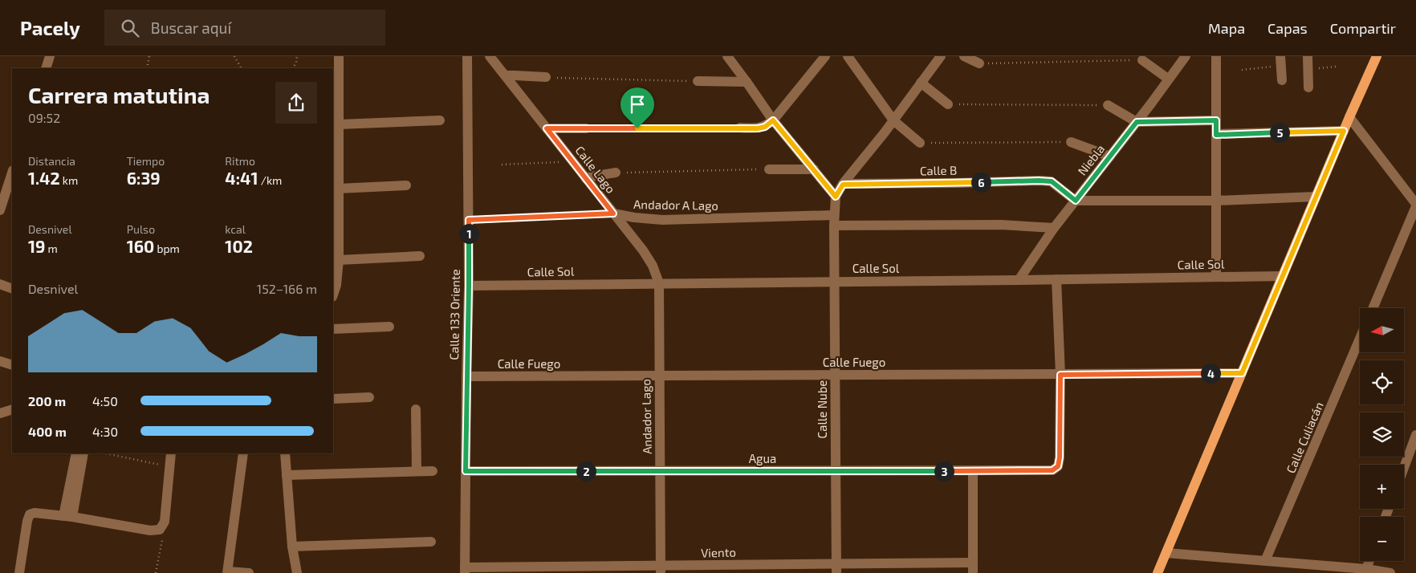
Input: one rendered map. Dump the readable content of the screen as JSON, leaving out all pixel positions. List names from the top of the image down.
{
  "streets": {
    "street": [
      "Niebla",
      "Calle Lago",
      "Calle B",
      "Andador A Lago",
      "Calle Sol",
      "Calle 133 Oriente",
      "Calle Fuego",
      "Calle Nube",
      "Andador Lago",
      "Calle Culiacán",
      "Agua",
      "Viento"
    ]
  },
  "crossings": [
    ["Niebla", "Calle B"],
    ["Niebla", "Andador A Lago"],
    ["Niebla", "Calle Sol"],
    ["Calle Lago", "Andador A Lago"],
    ["Calle Lago", "Calle Sol"],
    ["Calle Lago", "Andador Lago"],
    ["Andador A Lago", "Calle Nube"],
    ["Calle Sol", "Calle 133 Oriente"],
    ["Calle Sol", "Calle Nube"],
    ["Calle Sol", "Andador Lago"],
    ["Calle 133 Oriente", "Calle Fuego"],
    ["Calle 133 Oriente", "Agua"],
    ["Calle 133 Oriente", "Viento"],
    ["Calle Fuego", "Calle Nube"],
    ["Calle Fuego", "Andador Lago"],
    ["Calle Fuego", "Agua"],
    ["Calle Nube", "Agua"],
    ["Calle Nube", "Viento"],
    ["Andador Lago", "Agua"],
    ["Andador Lago", "Viento"]
  ],
  "north": "left",
  "page": {
    "header": "Pacely",
    "search": "Buscar aquí",
    "nav": ["Mapa", "Capas", "Compartir"],
    "heading": ["Carrera matutina", "09:52"],
    "pins": [
      "5",
      "6",
      "1",
      "4",
      "2",
      "3"
    ],
    "stats": [
      ["Distancia", "1.42 km"],
      ["Tiempo", "6:39"],
      ["Ritmo", "4:41 /km"],
      ["Desnivel", "19 m"],
      ["Pulso", "160 bpm"],
      ["kcal", "102"]
    ],
    "chart": ["Desnivel", "152–166 m"],
    "map_buttons": ["+", "−"],
    "list": [
      {
        "name": "200 m",
        "note": "4:50"
      },
      {
        "name": "400 m",
        "note": "4:30"
      }
    ]
  }
}
